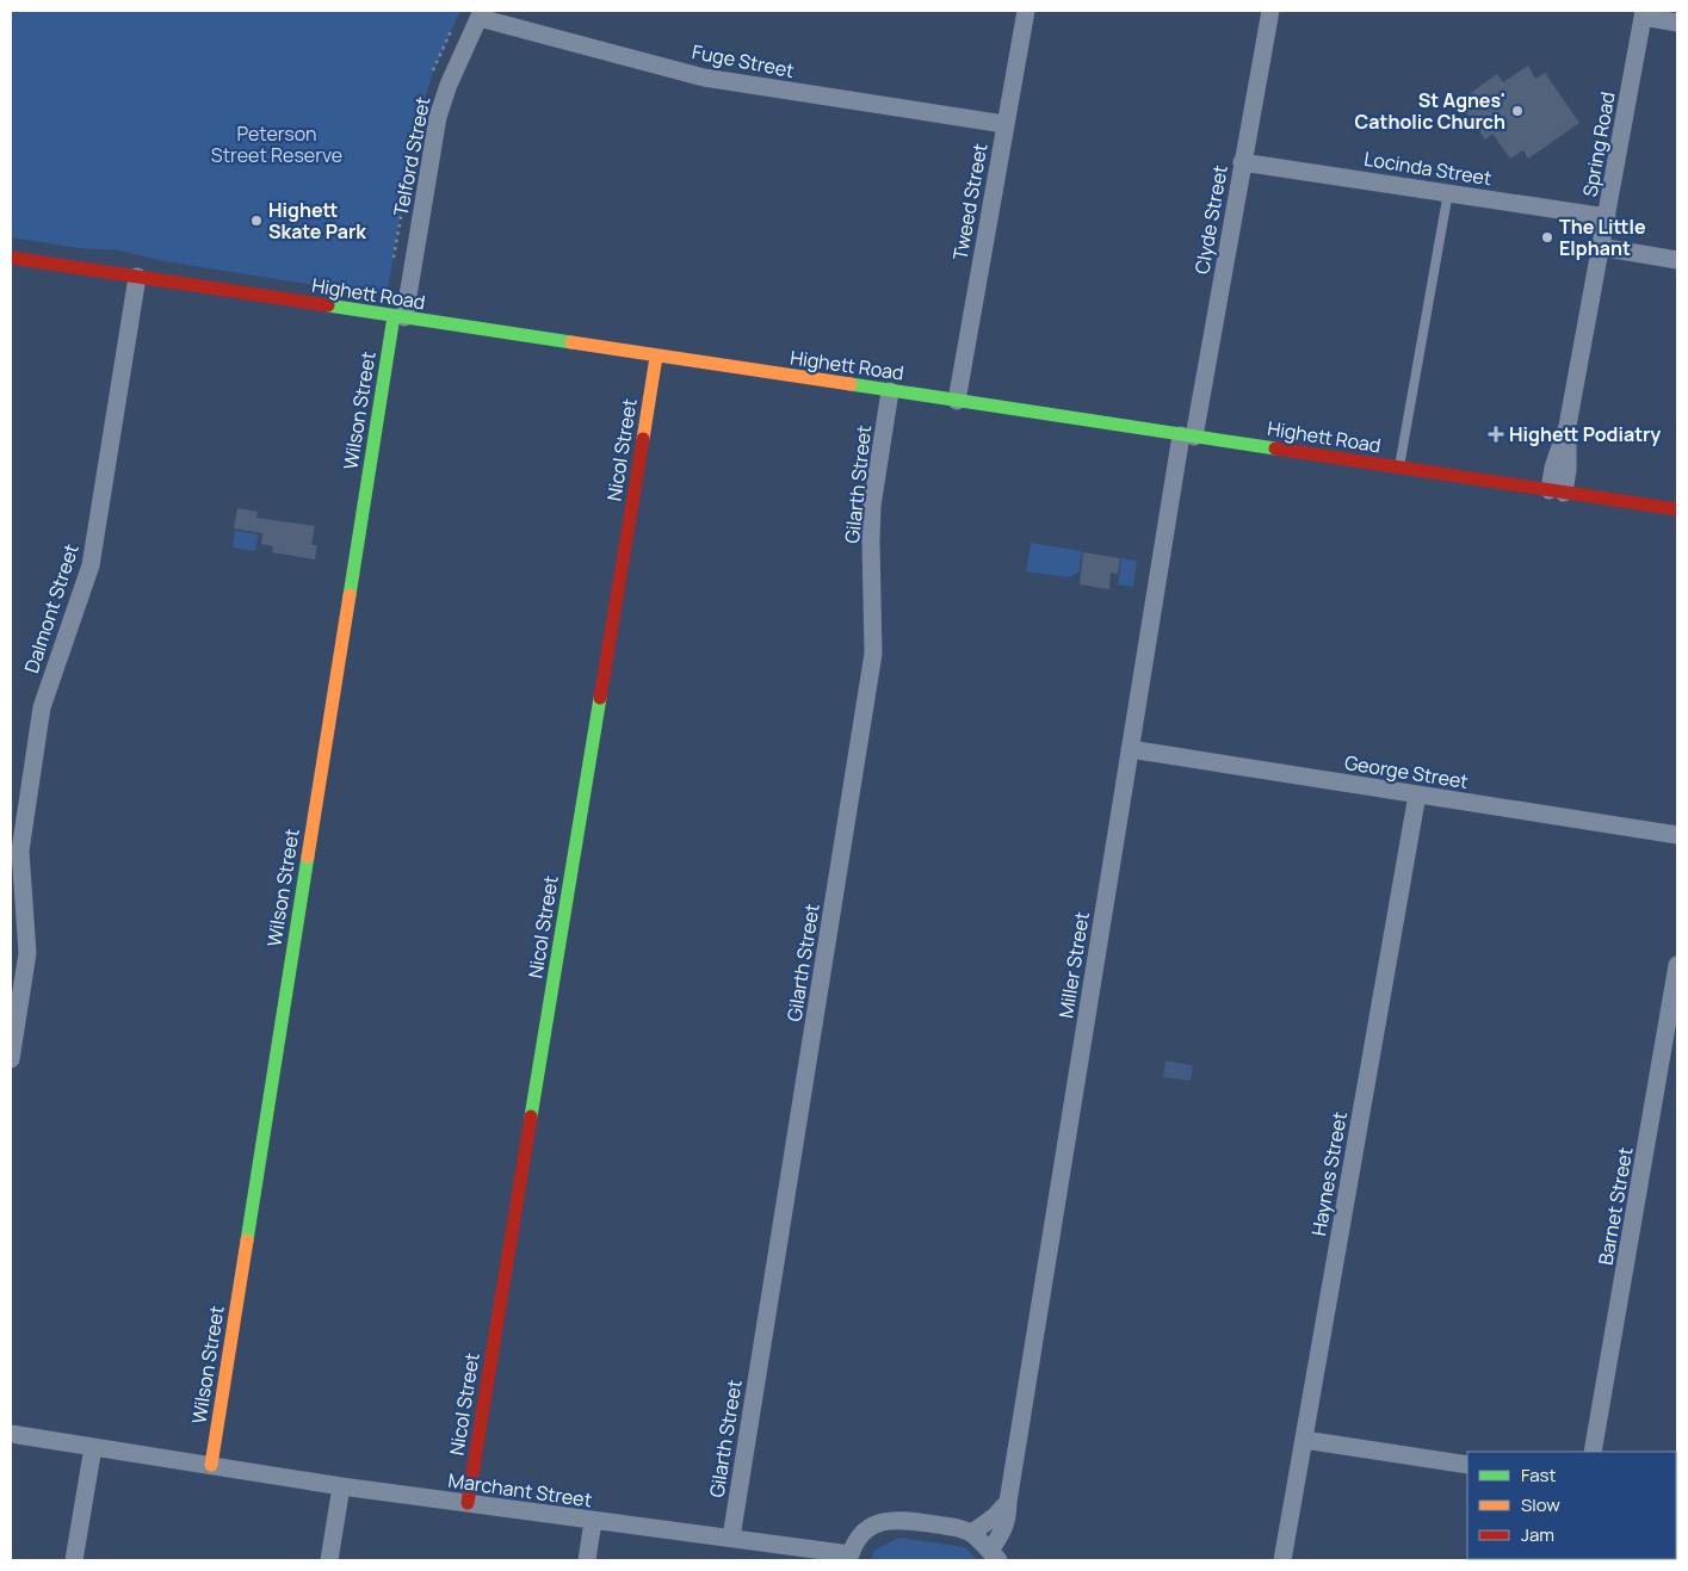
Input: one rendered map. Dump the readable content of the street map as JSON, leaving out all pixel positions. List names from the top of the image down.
{
  "streets": {
    "street": [
      "Fuge Street",
      "Spring Road",
      "Telford Street",
      "Locinda Street",
      "Tweed Street",
      "Clyde Street",
      "Highett Road",
      "Wilson Street",
      "Nicol Street",
      "Gilarth Street",
      "Dalmont Street",
      "George Street",
      "Miller Street",
      "Haynes Street",
      "Barnet Street",
      "Marchant Street"
    ]
  },
  "crossings": [
    ["Fuge Street", "Telford Street"],
    ["Fuge Street", "Tweed Street"],
    ["Spring Road", "Locinda Street"],
    ["Spring Road", "Highett Road"],
    ["Telford Street", "Highett Road"],
    ["Telford Street", "Wilson Street"],
    ["Locinda Street", "Clyde Street"],
    ["Tweed Street", "Highett Road"],
    ["Clyde Street", "Highett Road"],
    ["Clyde Street", "Miller Street"],
    ["Highett Road", "Wilson Street"],
    ["Highett Road", "Nicol Street"],
    ["Highett Road", "Gilarth Street"],
    ["Highett Road", "Dalmont Street"],
    ["Highett Road", "Miller Street"],
    ["Wilson Street", "Marchant Street"],
    ["Nicol Street", "Marchant Street"],
    ["Gilarth Street", "Marchant Street"],
    ["George Street", "Miller Street"],
    ["George Street", "Haynes Street"],
    ["Miller Street", "Marchant Street"]
  ],
  "parks": ["Peterson Street Reserve"],
  "places": {
    "other": ["St Agnes' Catholic Church", "Highett Skate Park", "The Little Elphant"],
    "health": ["Highett Podiatry"]
  },
  "legend": ["Fast", "Slow", "Jam"]
}
